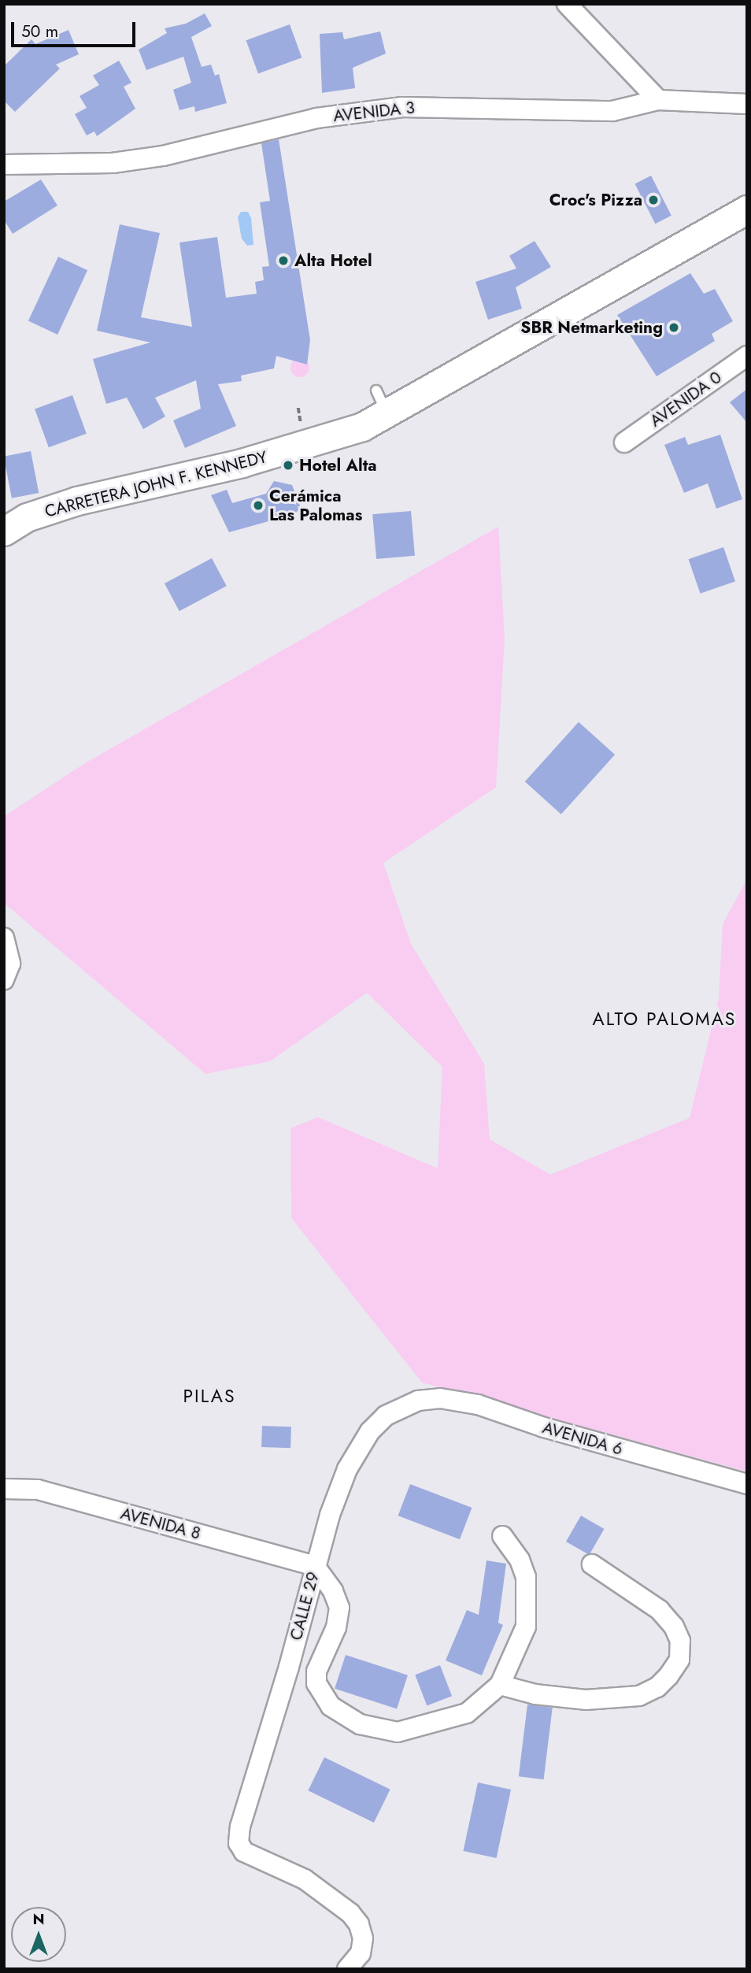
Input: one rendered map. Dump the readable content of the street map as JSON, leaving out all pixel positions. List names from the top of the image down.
{
  "streets": {
    "main road": ["CARRETERA JOHN F. KENNEDY"],
    "street": [
      "AVENIDA 3",
      "AVENIDA 0",
      "AVENIDA 6",
      "AVENIDA 8",
      "CALLE 29"
    ]
  },
  "crossings": [
    ["AVENIDA 6", "CALLE 29"],
    ["AVENIDA 8", "CALLE 29"]
  ],
  "districts": ["ALTO PALOMAS", "PILAS"],
  "places": [
    "Croc's Pizza",
    "Alta Hotel",
    "SBR Netmarketing",
    "Hotel Alta",
    "Cerámica Las Palomas"
  ],
  "scale_bar": "50 m",
  "north": "top"
}
